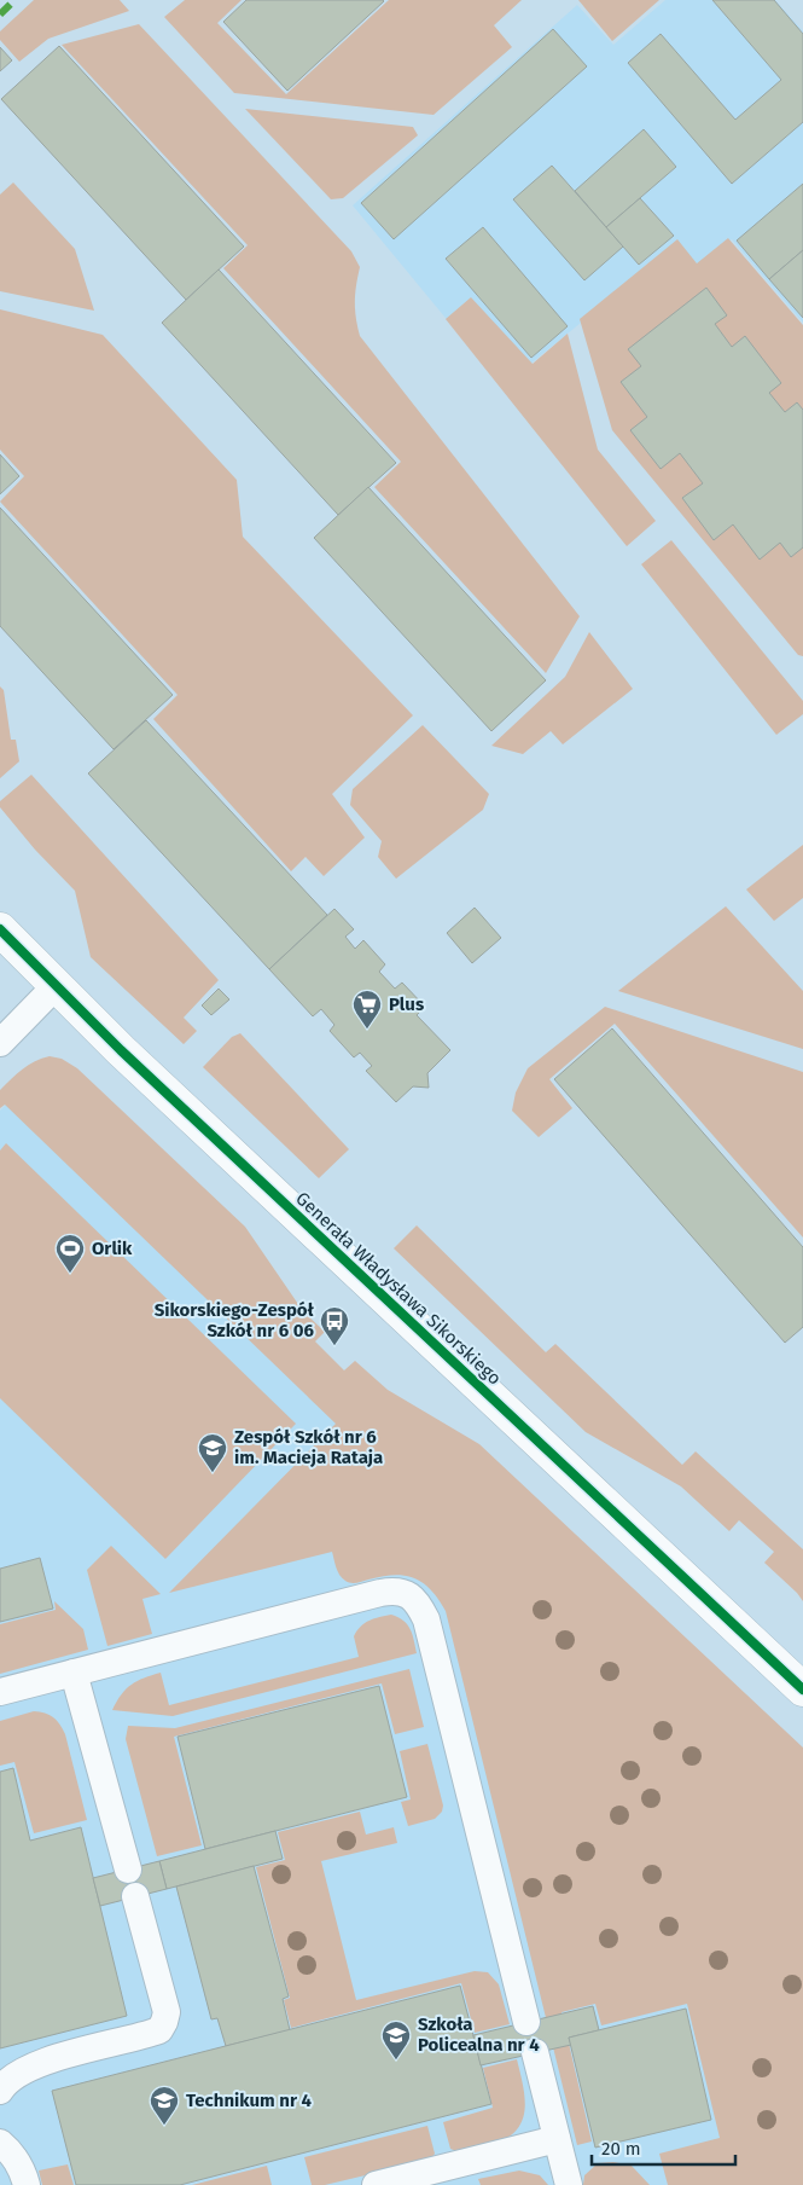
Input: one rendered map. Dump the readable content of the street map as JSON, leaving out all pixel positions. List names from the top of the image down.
{
  "streets": {
    "street": ["Generała Władysława Sikorskiego"]
  },
  "places": {
    "supermarket": ["Plus"],
    "sports": ["Orlik"],
    "bus stop": ["Sikorskiego-Zespół Szkół nr 6 06"],
    "school or university": ["Zespół Szkół nr 6 im. Macieja Rataja", "Szkoła Policealna nr 4", "Technikum nr 4"]
  },
  "scale_bar": "20 m"
}
